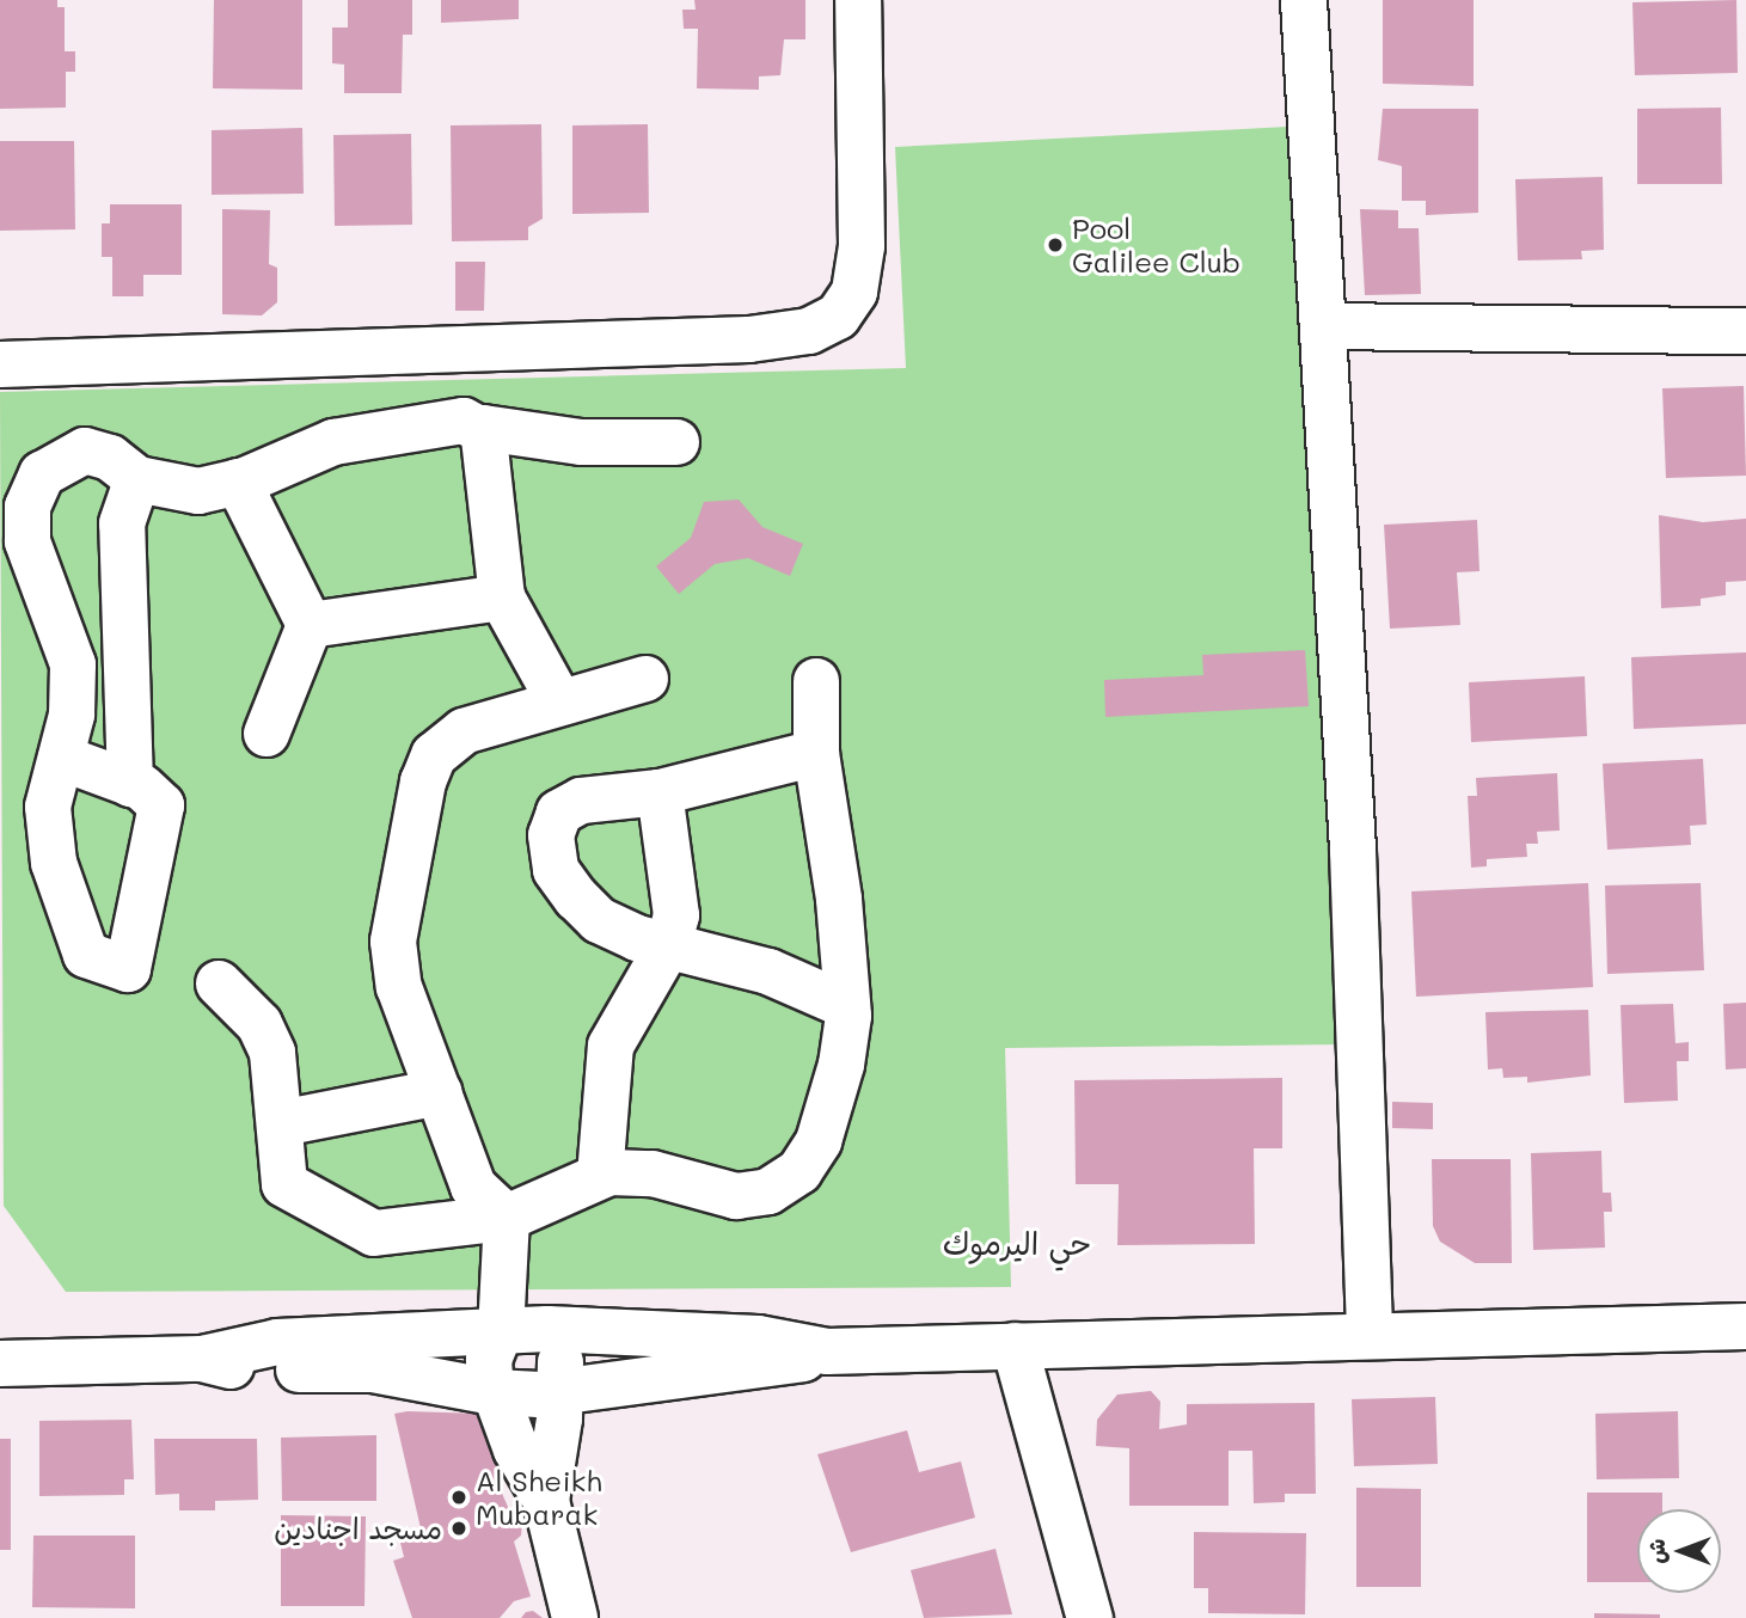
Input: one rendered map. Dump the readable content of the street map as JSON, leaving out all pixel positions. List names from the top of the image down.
{
  "districts": ["حي اليرموك"],
  "places": ["Pool Galilee Club", "Al Sheikh Mubarak", "مسجد اجنادين"],
  "north": "left"
}
